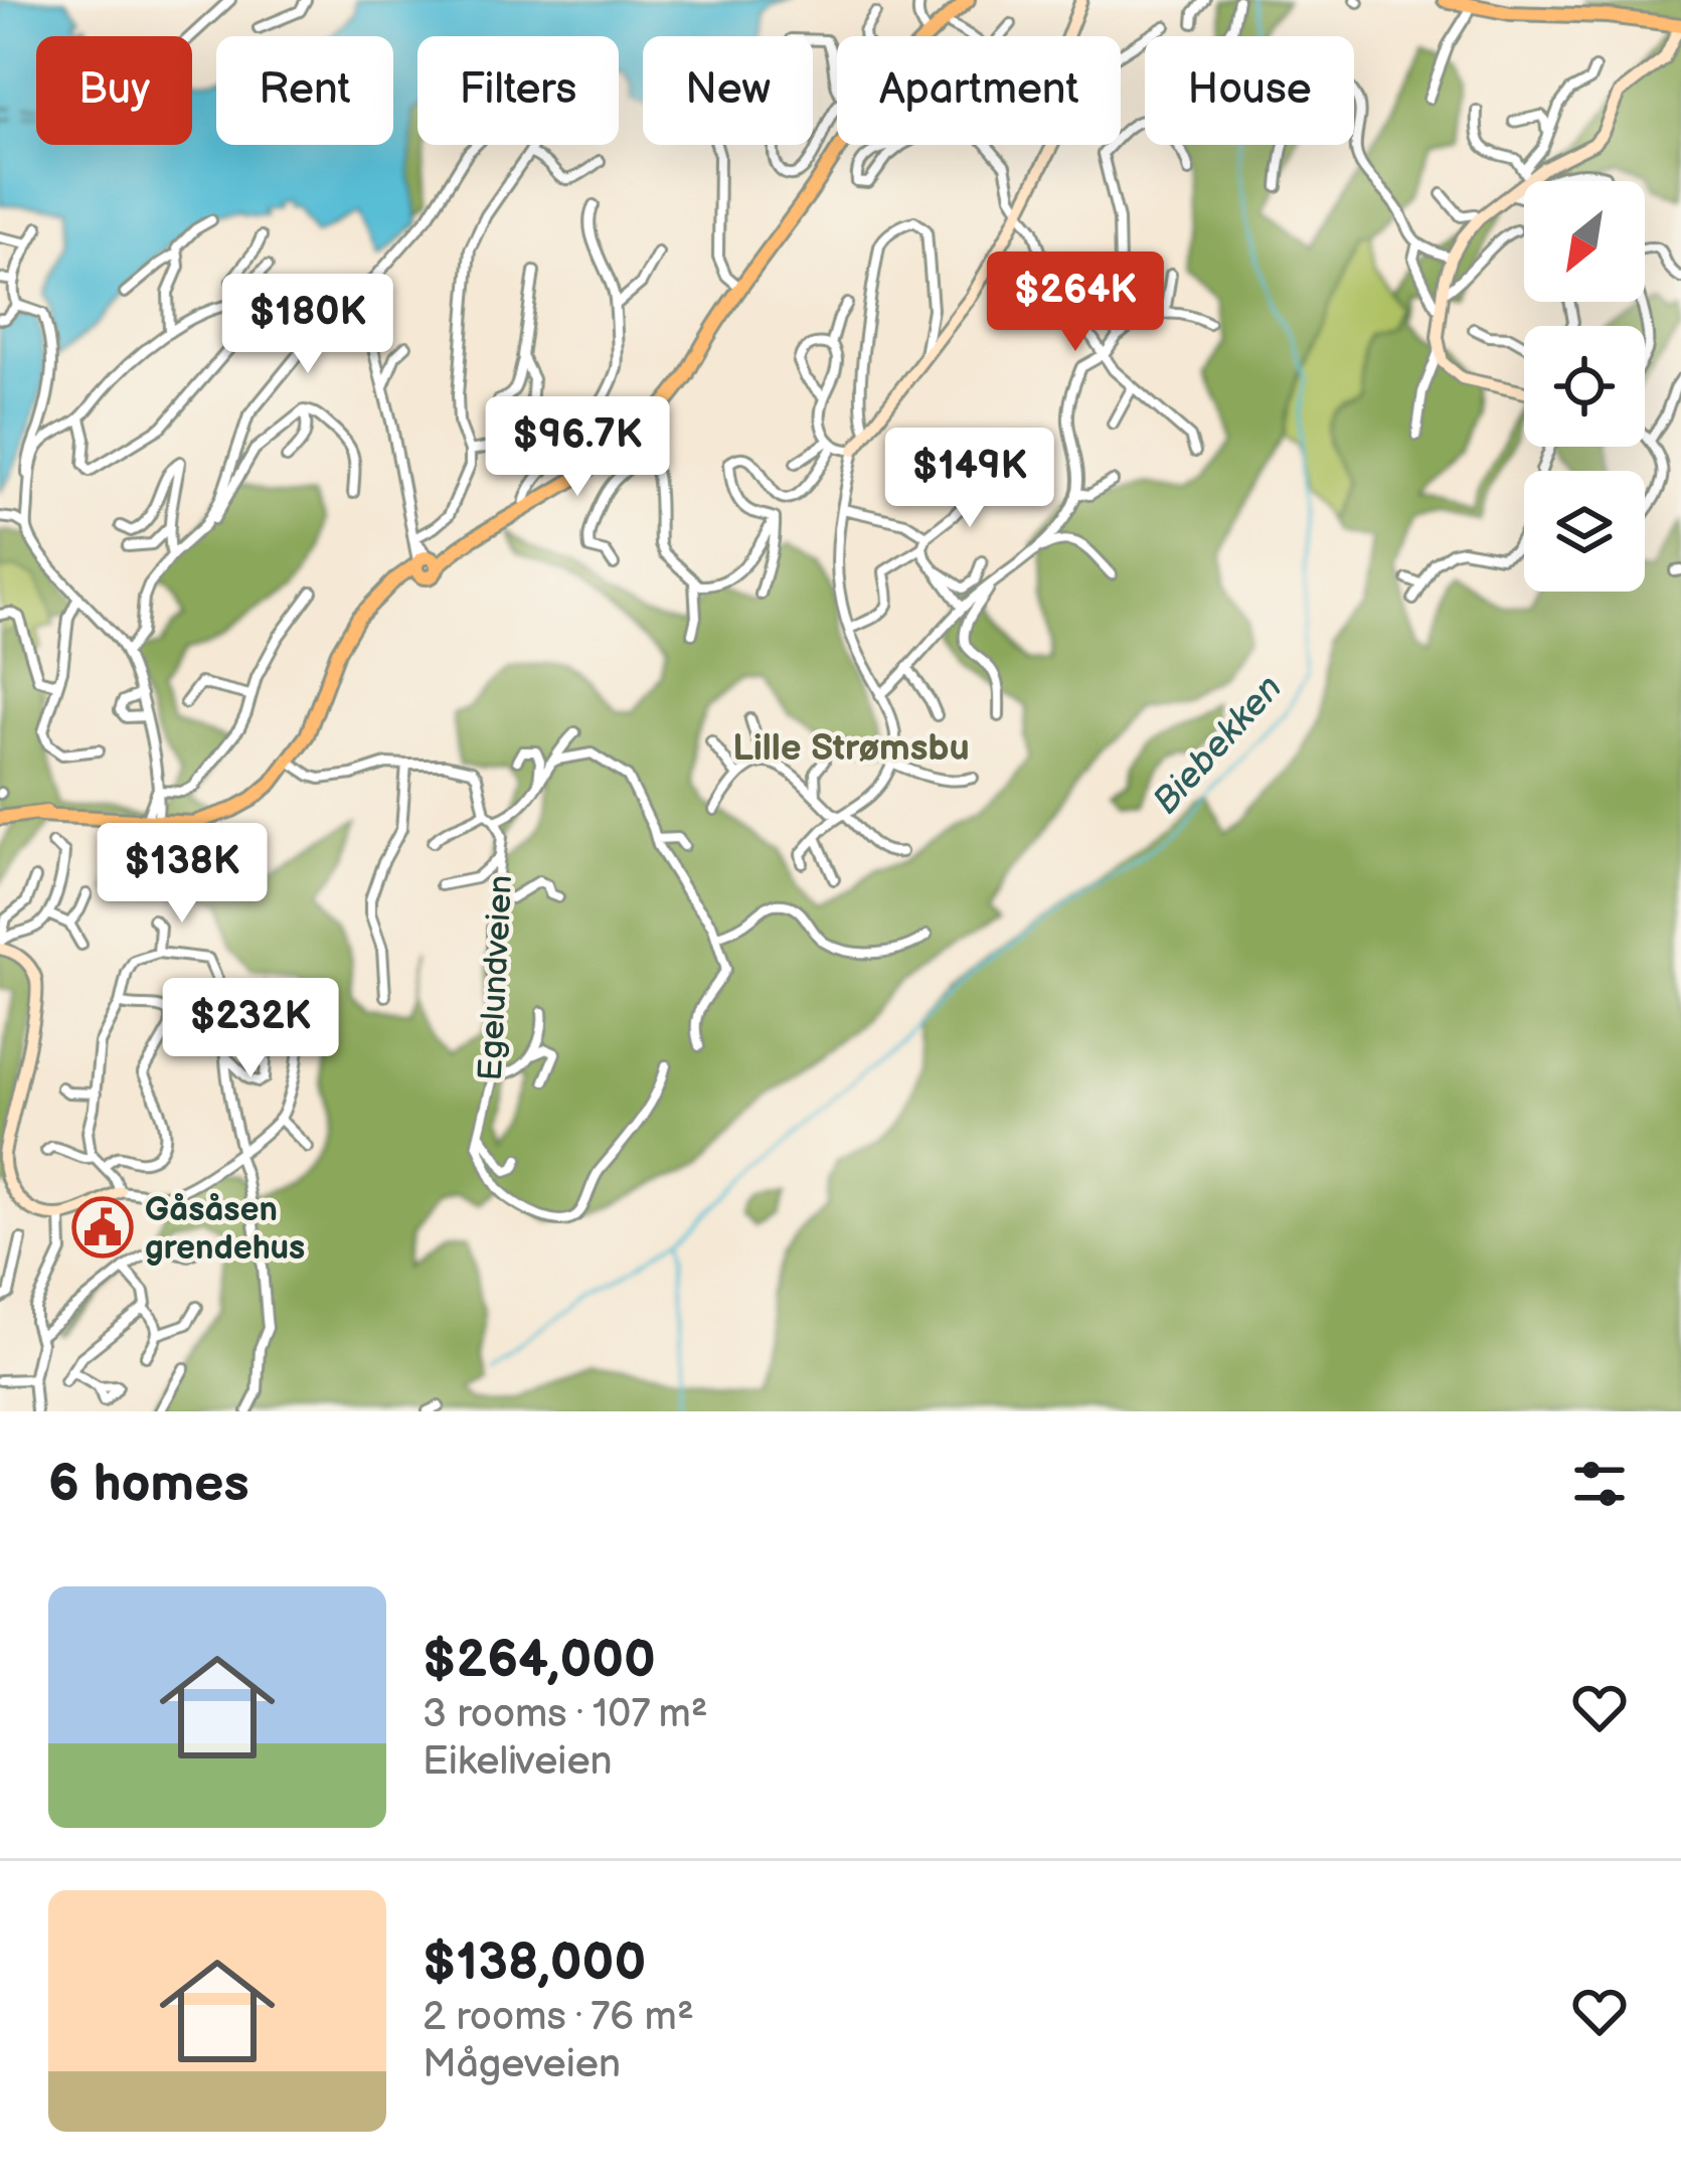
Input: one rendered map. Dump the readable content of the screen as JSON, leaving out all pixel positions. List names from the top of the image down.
{
  "streets": {
    "street": ["Egelundveien"]
  },
  "districts": ["Lille Strømsbu"],
  "water": ["Biebekken"],
  "places": {
    "public building": ["Gåsåsen grendehus"]
  },
  "north": "bottom left",
  "page": {
    "chip": [
      "Buy",
      "Rent",
      "Filters",
      "New",
      "Apartment",
      "House"
    ],
    "price": [
      "$264K",
      "$180K",
      "$96.7K",
      "$149K",
      "$138K",
      "$232K"
    ],
    "heading": "6 homes",
    "list": [
      {
        "name": "$264,000",
        "note": "3 rooms · 107 m² · Eikeliveien"
      },
      {
        "name": "$138,000",
        "note": "2 rooms · 76 m² · Mågeveien"
      }
    ]
  }
}
